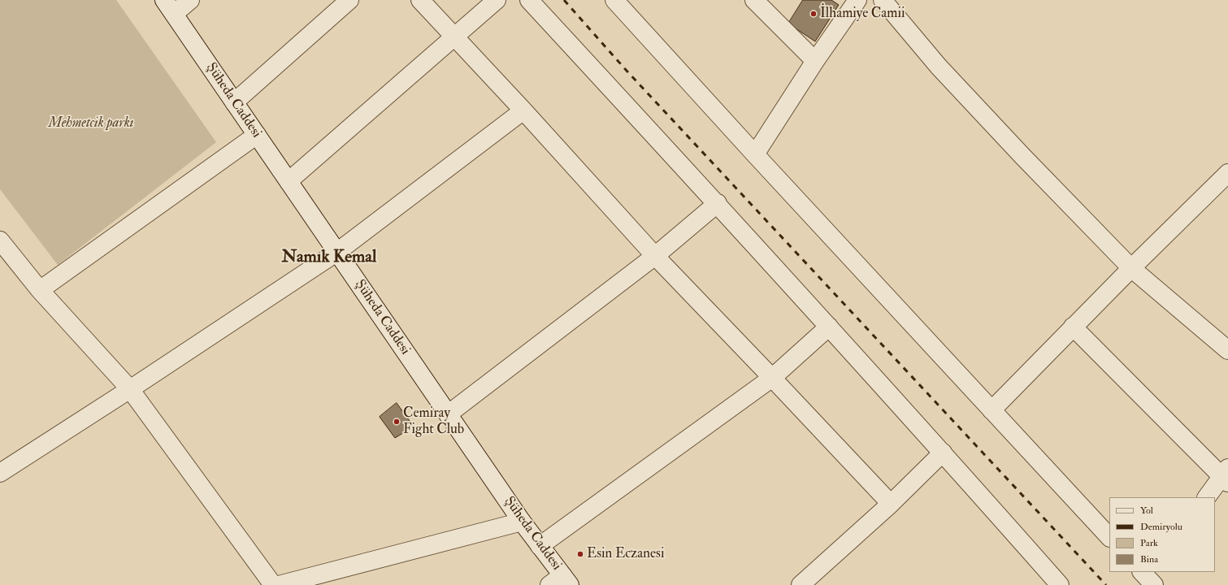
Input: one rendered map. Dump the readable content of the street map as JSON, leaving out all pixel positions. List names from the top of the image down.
{
  "streets": {
    "street": ["Şüheda Caddesi"]
  },
  "districts": ["Namık Kemal"],
  "parks": ["Mehmetcik parkı"],
  "places": ["İlhamiye Camii", "Cemiray Fight Club", "Esin Eczanesi"],
  "legend": [
    "Yol",
    "Demiryolu",
    "Park",
    "Bina"
  ]
}
